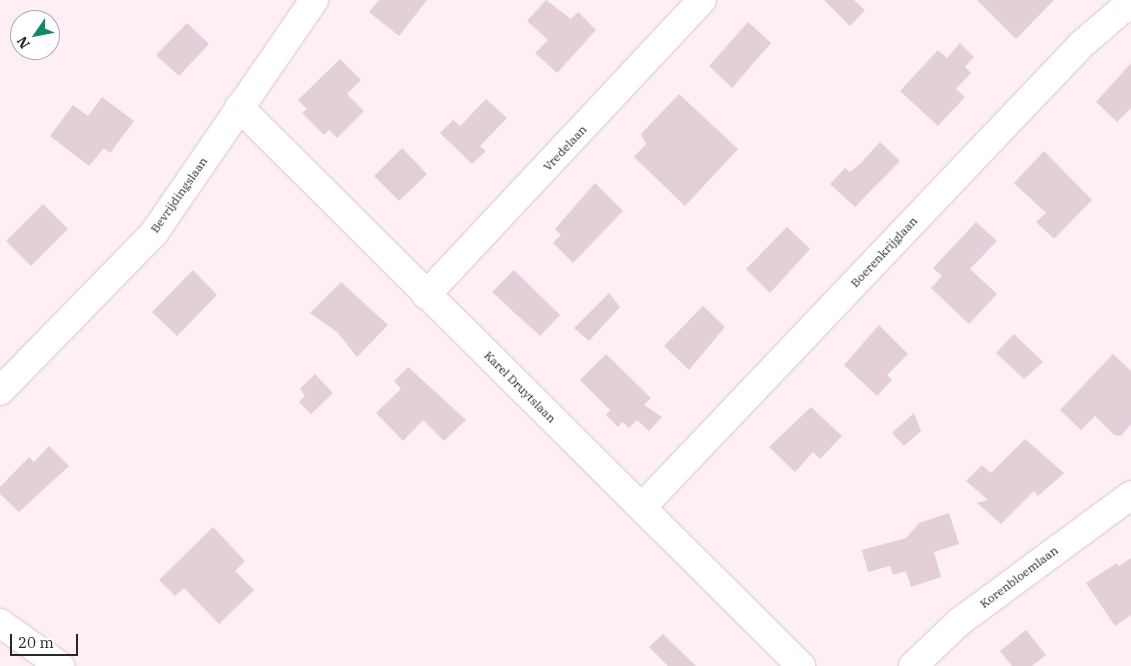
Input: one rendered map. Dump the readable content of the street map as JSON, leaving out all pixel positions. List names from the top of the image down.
{
  "streets": {
    "street": [
      "Vredelaan",
      "Bevrijdingslaan",
      "Boerenkrijglaan",
      "Karel Druytslaan",
      "Korenbloemlaan"
    ]
  },
  "crossings": [
    ["Vredelaan", "Karel Druytslaan"],
    ["Bevrijdingslaan", "Karel Druytslaan"],
    ["Boerenkrijglaan", "Karel Druytslaan"]
  ],
  "scale_bar": "20 m",
  "north": "bottom left"
}
